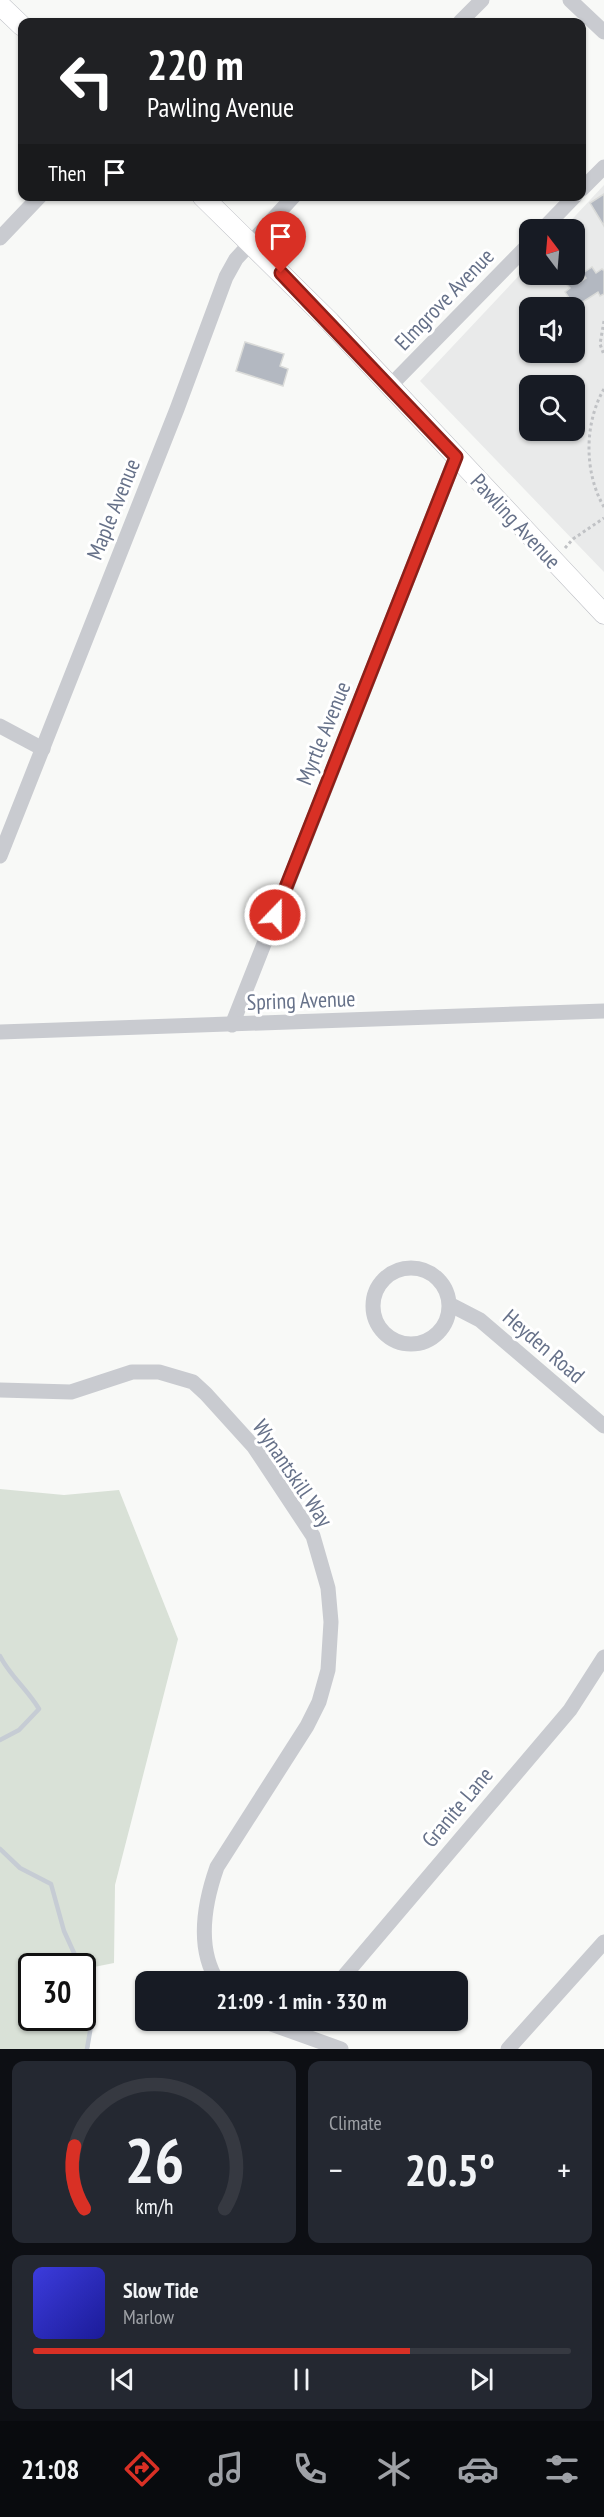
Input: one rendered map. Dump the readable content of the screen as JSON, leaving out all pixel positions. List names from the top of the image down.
{
  "streets": {
    "main road": ["Pawling Avenue"],
    "street": [
      "Elmgrove Avenue",
      "Maple Avenue",
      "Myrtle Avenue",
      "Spring Avenue",
      "Heyden Road",
      "Wynantskill Way",
      "Granite Lane"
    ]
  },
  "crossings": [
    ["Elmgrove Avenue", "Pawling Avenue"],
    ["Maple Avenue", "Pawling Avenue"],
    ["Pawling Avenue", "Myrtle Avenue"],
    ["Myrtle Avenue", "Spring Avenue"]
  ],
  "north": "top",
  "page": {
    "turn": ["220 m", "Pawling Avenue"],
    "then": "Then",
    "limit": "30",
    "trip": "21:09 · 1 min · 330 m",
    "tile": "Climate",
    "heat": ["−", "20.5°", "+"],
    "song": ["Slow Tide", "Marlow"],
    "tabs": "21:08",
    "gauge": ["26", "km/h"]
  }
}
